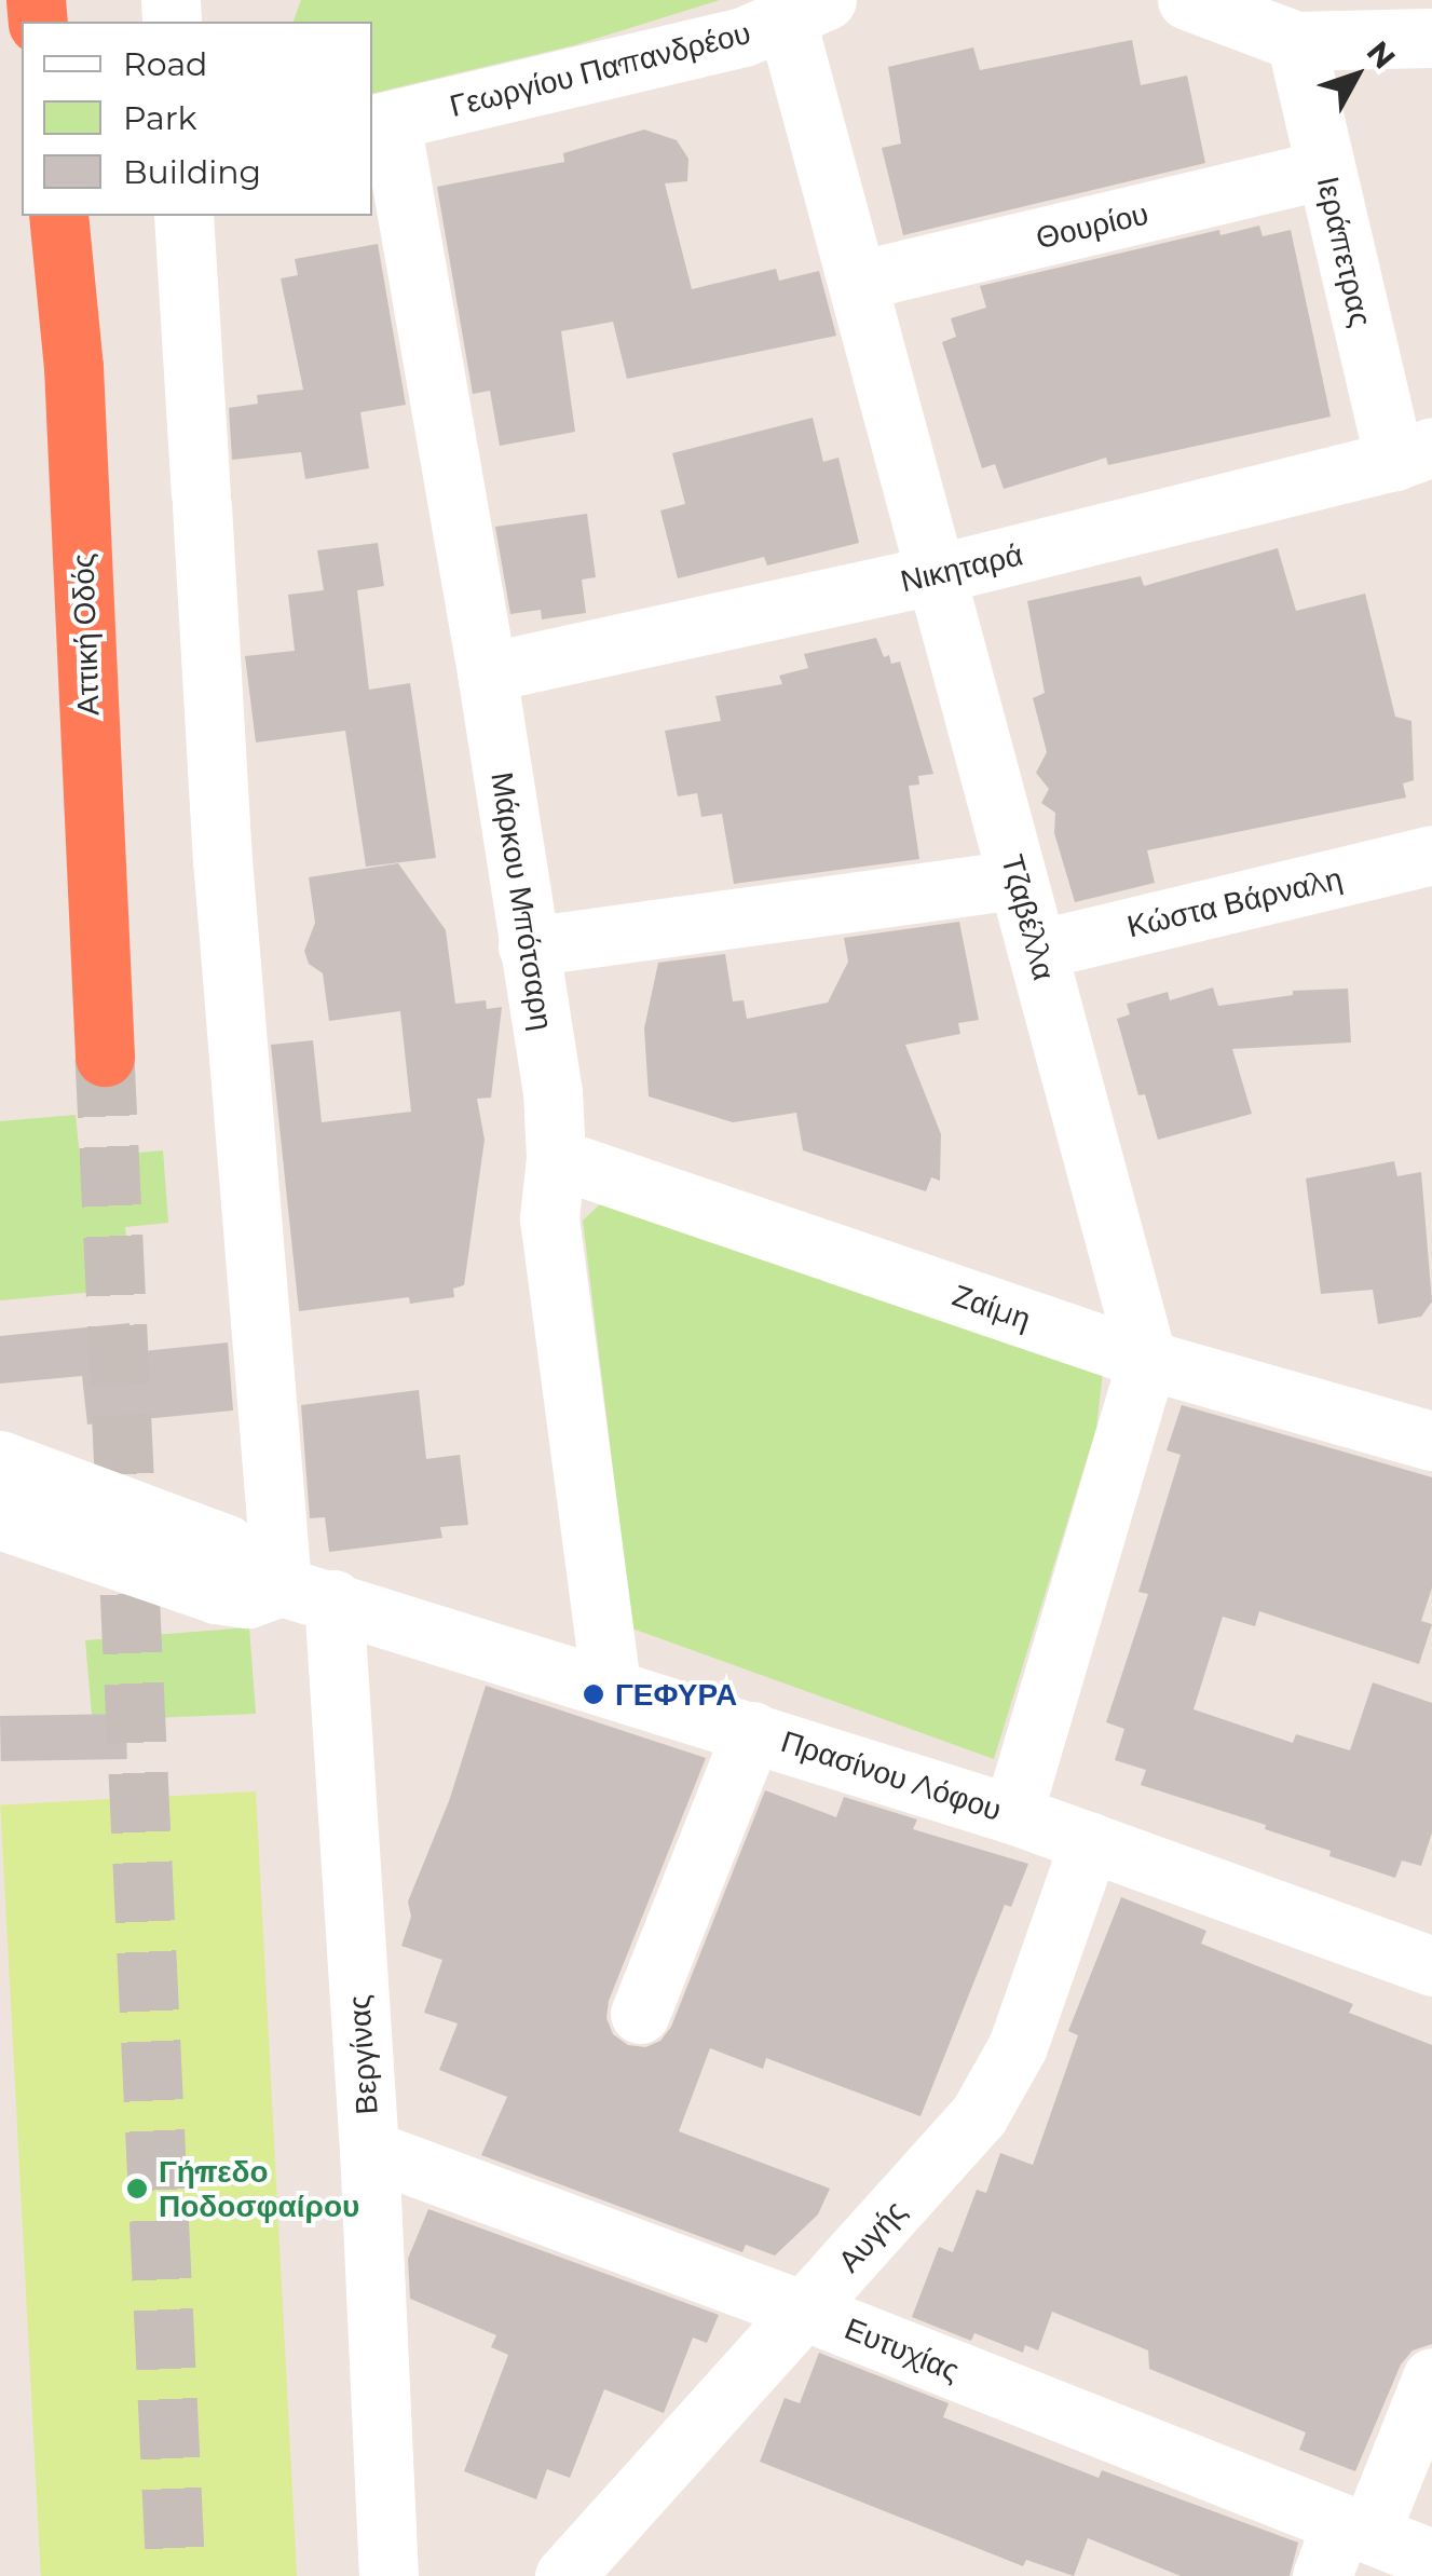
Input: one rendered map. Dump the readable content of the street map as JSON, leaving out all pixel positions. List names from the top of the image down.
{
  "streets": {
    "highway": ["Αττική Οδός"],
    "street": [
      "Γεωργίου Παπανδρέου",
      "Θουρίου",
      "Ιεράπετρας",
      "Νικηταρά",
      "Μάρκου Μπότσαρη",
      "Κώστα Βάρναλη",
      "Τζαβέλλα",
      "Ζαίμη",
      "Πρασίνου Λόφου",
      "Βεργίνας",
      "Αυγής",
      "Ευτυχίας"
    ]
  },
  "crossings": [
    ["Γεωργίου Παπανδρέου", "Μάρκου Μπότσαρη"],
    ["Γεωργίου Παπανδρέου", "Τζαβέλλα"],
    ["Θουρίου", "Ιεράπετρας"],
    ["Θουρίου", "Τζαβέλλα"],
    ["Ιεράπετρας", "Νικηταρά"],
    ["Νικηταρά", "Μάρκου Μπότσαρη"],
    ["Νικηταρά", "Τζαβέλλα"],
    ["Μάρκου Μπότσαρη", "Ζαίμη"],
    ["Μάρκου Μπότσαρη", "Πρασίνου Λόφου"],
    ["Κώστα Βάρναλη", "Τζαβέλλα"],
    ["Τζαβέλλα", "Ζαίμη"],
    ["Πρασίνου Λόφου", "Βεργίνας"],
    ["Πρασίνου Λόφου", "Αυγής"],
    ["Βεργίνας", "Ευτυχίας"],
    ["Αυγής", "Ευτυχίας"]
  ],
  "places": ["ΓΕΦΥΡΑ", "Γήπεδο Ποδοσφαίρου"],
  "legend": ["Road", "Park", "Building"],
  "north": "top right"
}
